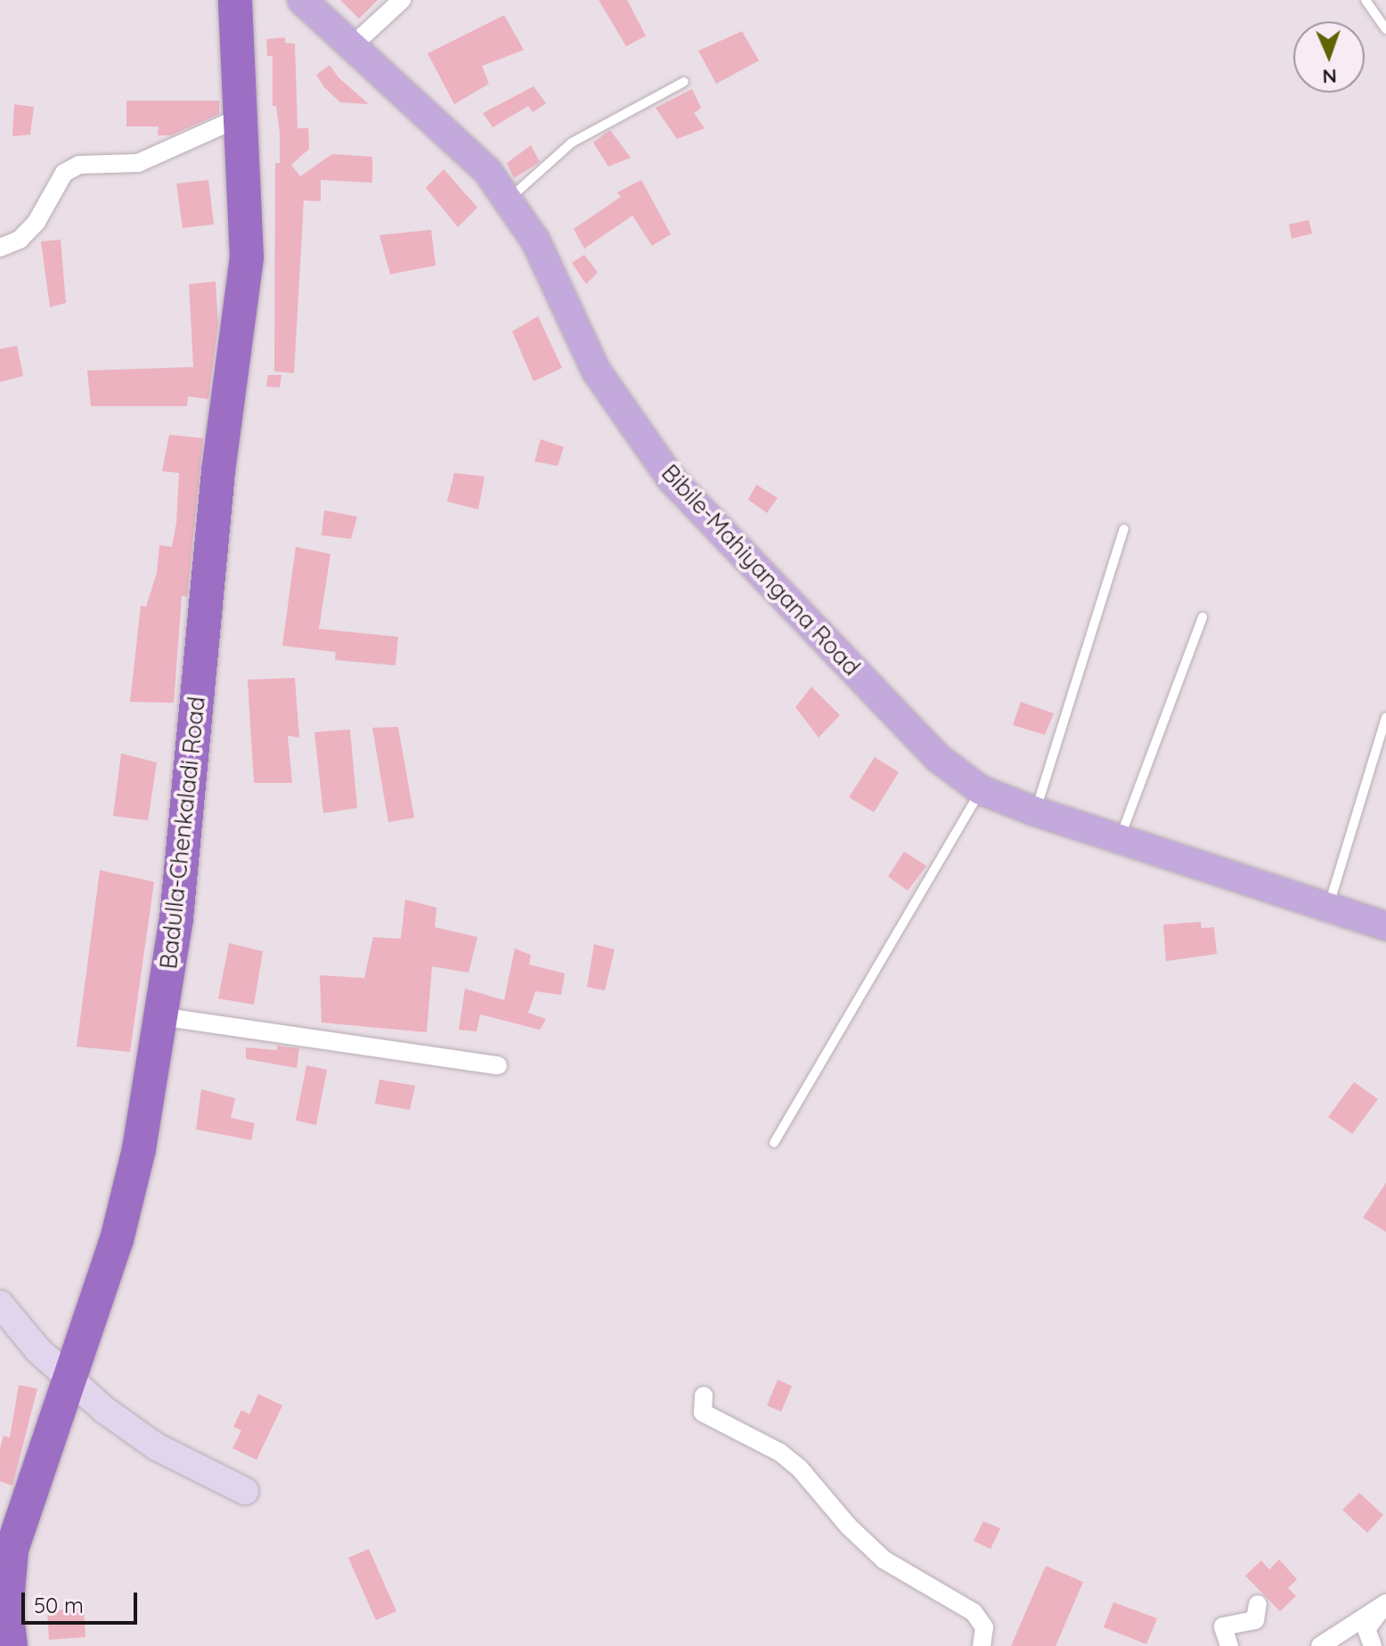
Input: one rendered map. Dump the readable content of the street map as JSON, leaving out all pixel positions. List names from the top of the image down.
{
  "streets": {
    "highway": ["Badulla-Chenkaladi Road"],
    "main road": ["Bibile-Mahiyangana Road"]
  },
  "scale_bar": "50 m",
  "north": "bottom"
}
